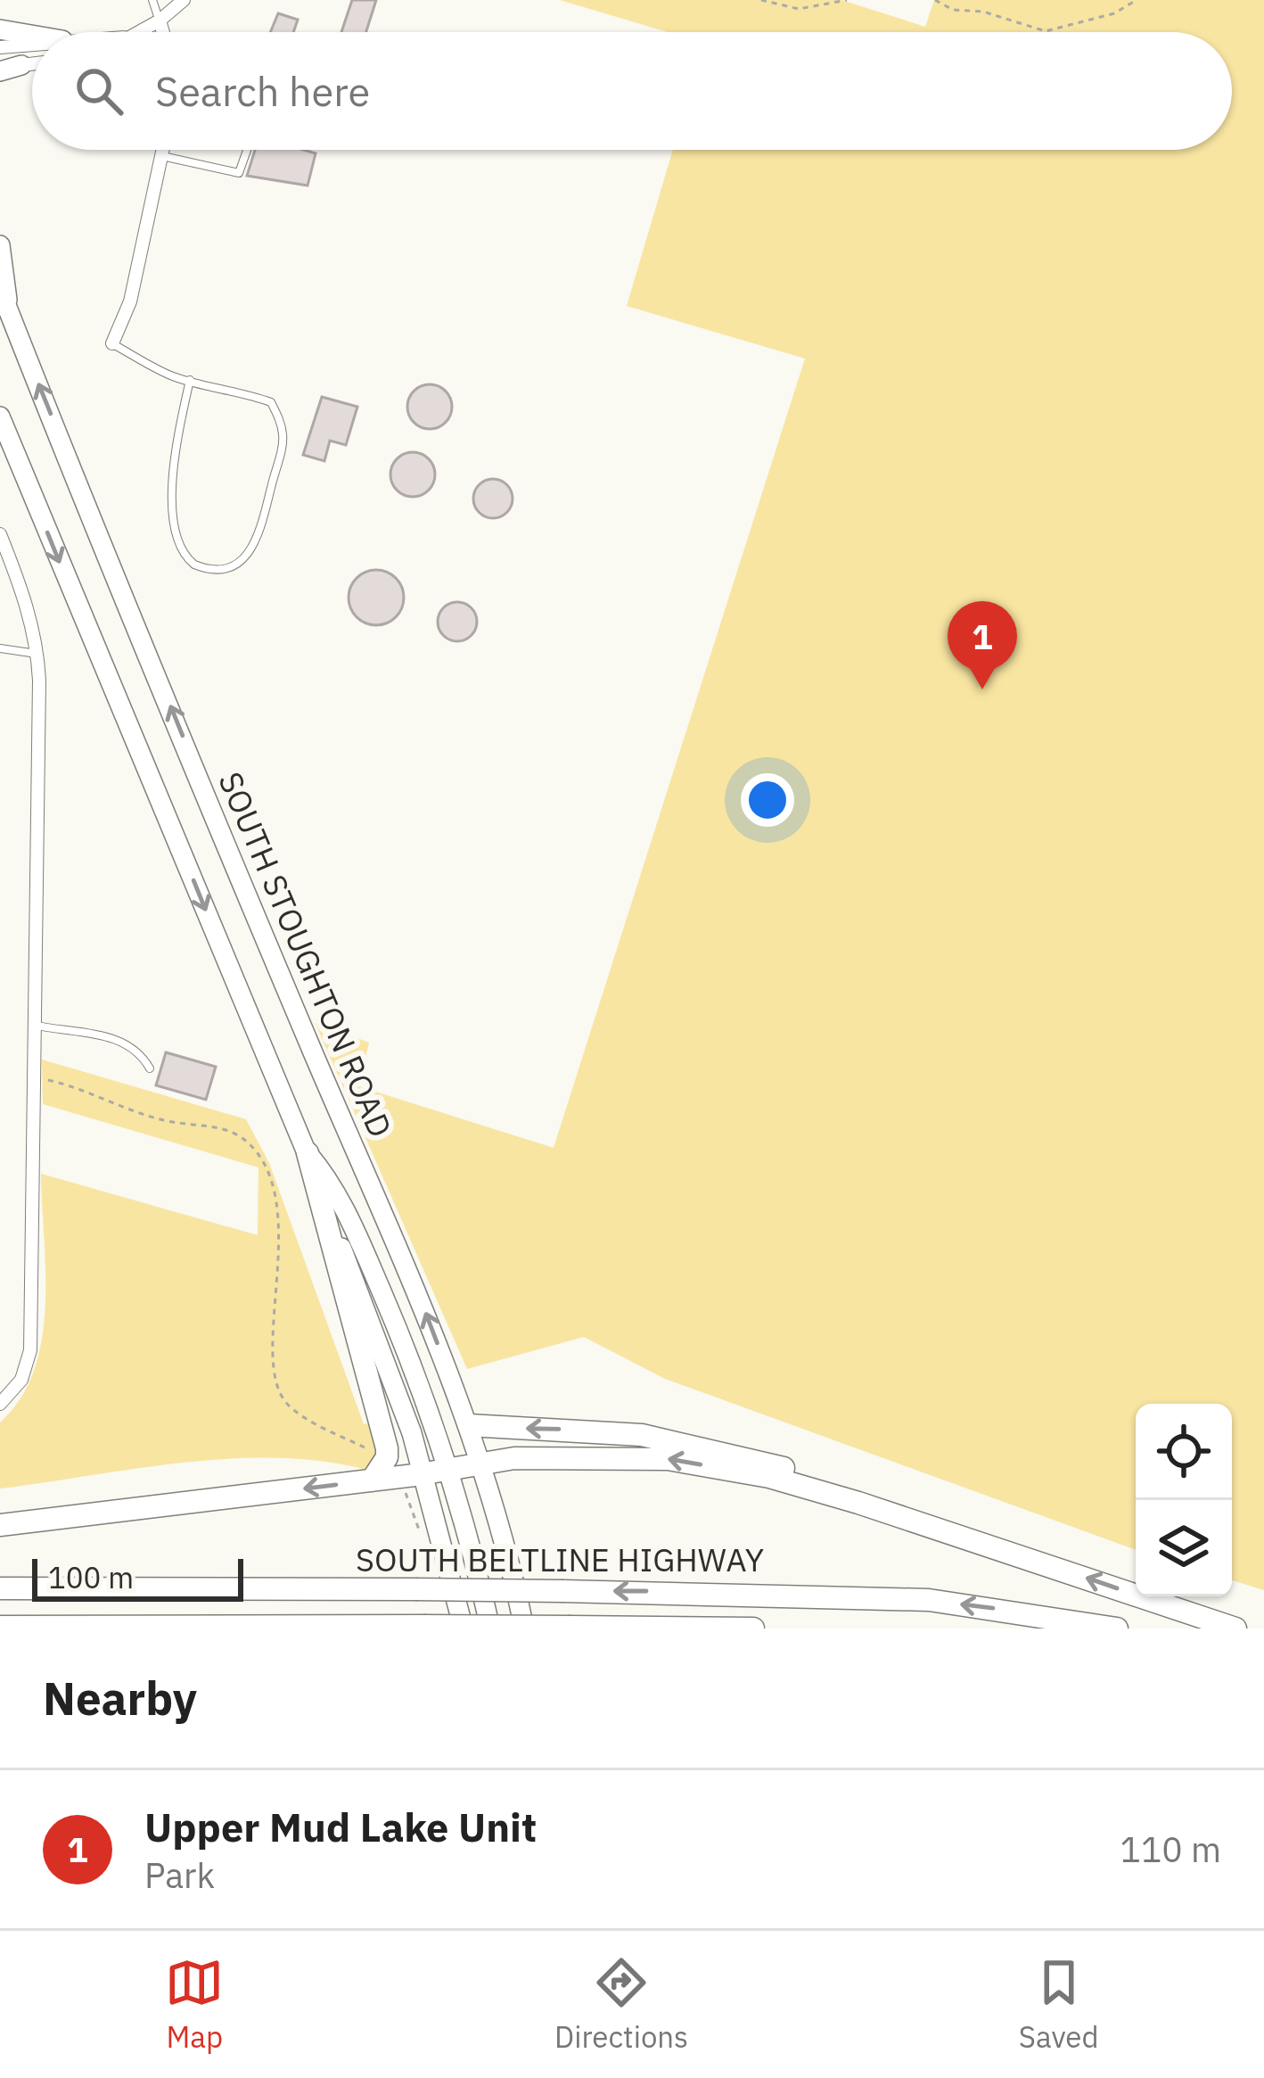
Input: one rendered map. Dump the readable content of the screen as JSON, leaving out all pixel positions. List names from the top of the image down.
{
  "streets": {
    "highway": ["SOUTH BELTLINE HIGHWAY"],
    "main road": ["SOUTH STOUGHTON ROAD"]
  },
  "scale_bar": "100 m",
  "page": {
    "search": "Search here",
    "pins": "1",
    "scale": "100 m",
    "heading": "Nearby",
    "list": [
      {
        "mark": "1",
        "name": "Upper Mud Lake Unit",
        "note": "Park",
        "value": "110 m"
      }
    ],
    "nav": ["Map", "Directions", "Saved"]
  }
}
